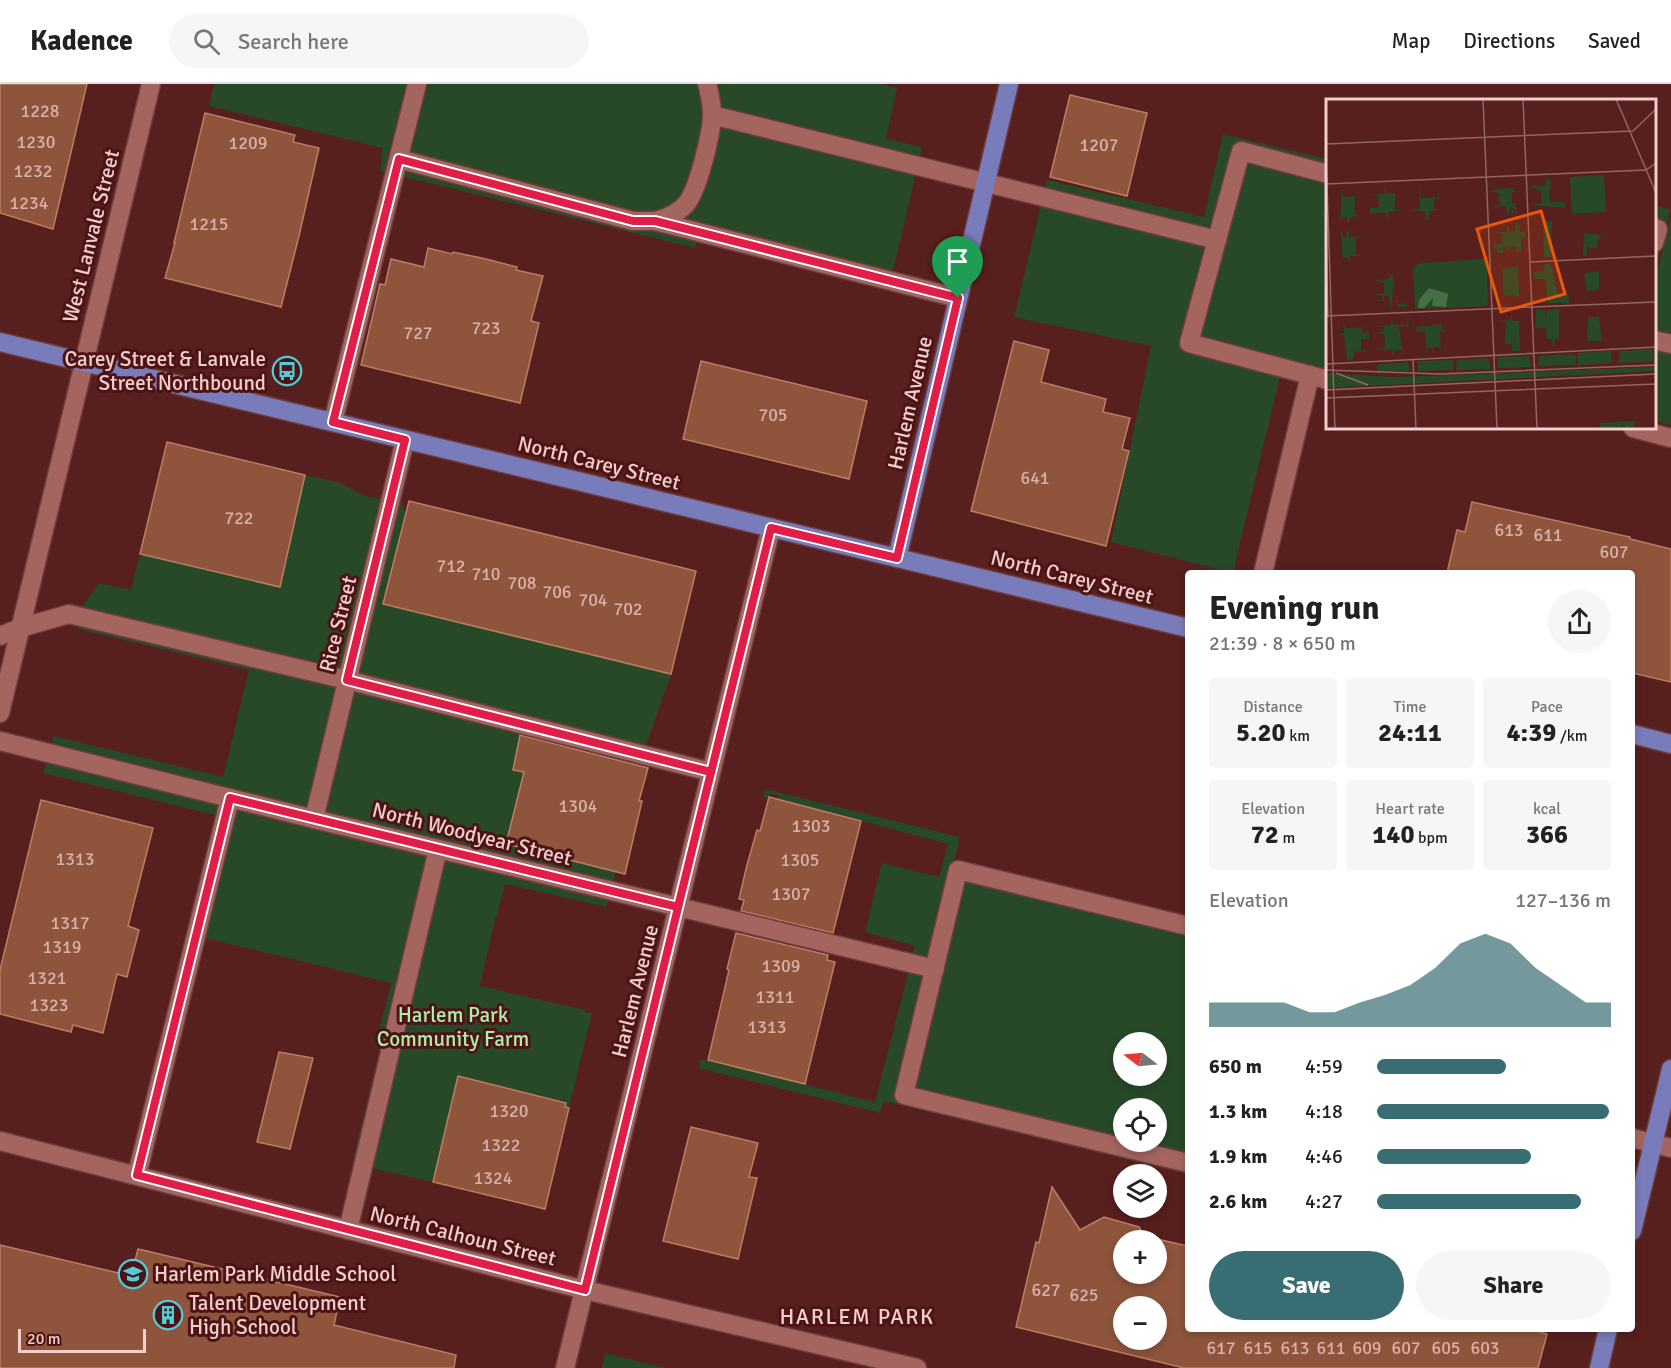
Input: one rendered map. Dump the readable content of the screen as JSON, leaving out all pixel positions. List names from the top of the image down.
{
  "streets": {
    "main road": ["Harlem Avenue", "North Carey Street"],
    "street": [
      "West Lanvale Street",
      "Rice Street",
      "North Woodyear Street",
      "North Calhoun Street"
    ]
  },
  "crossings": [
    ["West Lanvale Street", "North Carey Street"],
    ["Harlem Avenue", "North Carey Street"],
    ["Harlem Avenue", "North Woodyear Street"],
    ["Harlem Avenue", "North Calhoun Street"],
    ["North Carey Street", "Rice Street"],
    ["Rice Street", "North Woodyear Street"]
  ],
  "districts": ["HARLEM PARK"],
  "parks": ["Harlem Park Community Farm"],
  "places": {
    "bus stop": ["Carey Street & Lanvale Street Northbound"],
    "school or university": ["Harlem Park Middle School"],
    "building": ["Talent Development High School"]
  },
  "house_numbers": [
    "1228",
    "1230",
    "1209",
    "1207",
    "1232",
    "1234",
    "1215",
    "723",
    "727",
    "705",
    "641",
    "722",
    "613",
    "611",
    "607",
    "712",
    "710",
    "708",
    "706",
    "704",
    "702",
    "1304",
    "1303",
    "1313",
    "1305",
    "1307",
    "1317",
    "1319",
    "1309",
    "1321",
    "1311",
    "1323",
    "1313",
    "1320",
    "1322",
    "1324",
    "627",
    "625",
    "617",
    "615",
    "613",
    "611",
    "609",
    "607",
    "605",
    "603"
  ],
  "scale_bar": "20 m",
  "north": "left",
  "page": {
    "header": "Kadence",
    "search": "Search here",
    "nav": ["Map", "Directions", "Saved"],
    "heading": ["Evening run", "21:39 · 8 × 650 m"],
    "stats": [
      ["Distance", "5.20 km"],
      ["Time", "24:11"],
      ["Pace", "4:39 /km"],
      ["Elevation", "72 m"],
      ["Heart rate", "140 bpm"],
      ["kcal", "366"]
    ],
    "chart": ["Elevation", "127–136 m"],
    "map_buttons": ["+", "−"],
    "list": [
      {
        "name": "650 m",
        "note": "4:59"
      },
      {
        "name": "1.3 km",
        "note": "4:18"
      },
      {
        "name": "1.9 km",
        "note": "4:46"
      },
      {
        "name": "2.6 km",
        "note": "4:27"
      }
    ],
    "buttons": ["Save", "Share"],
    "scale": "20 m"
  }
}
